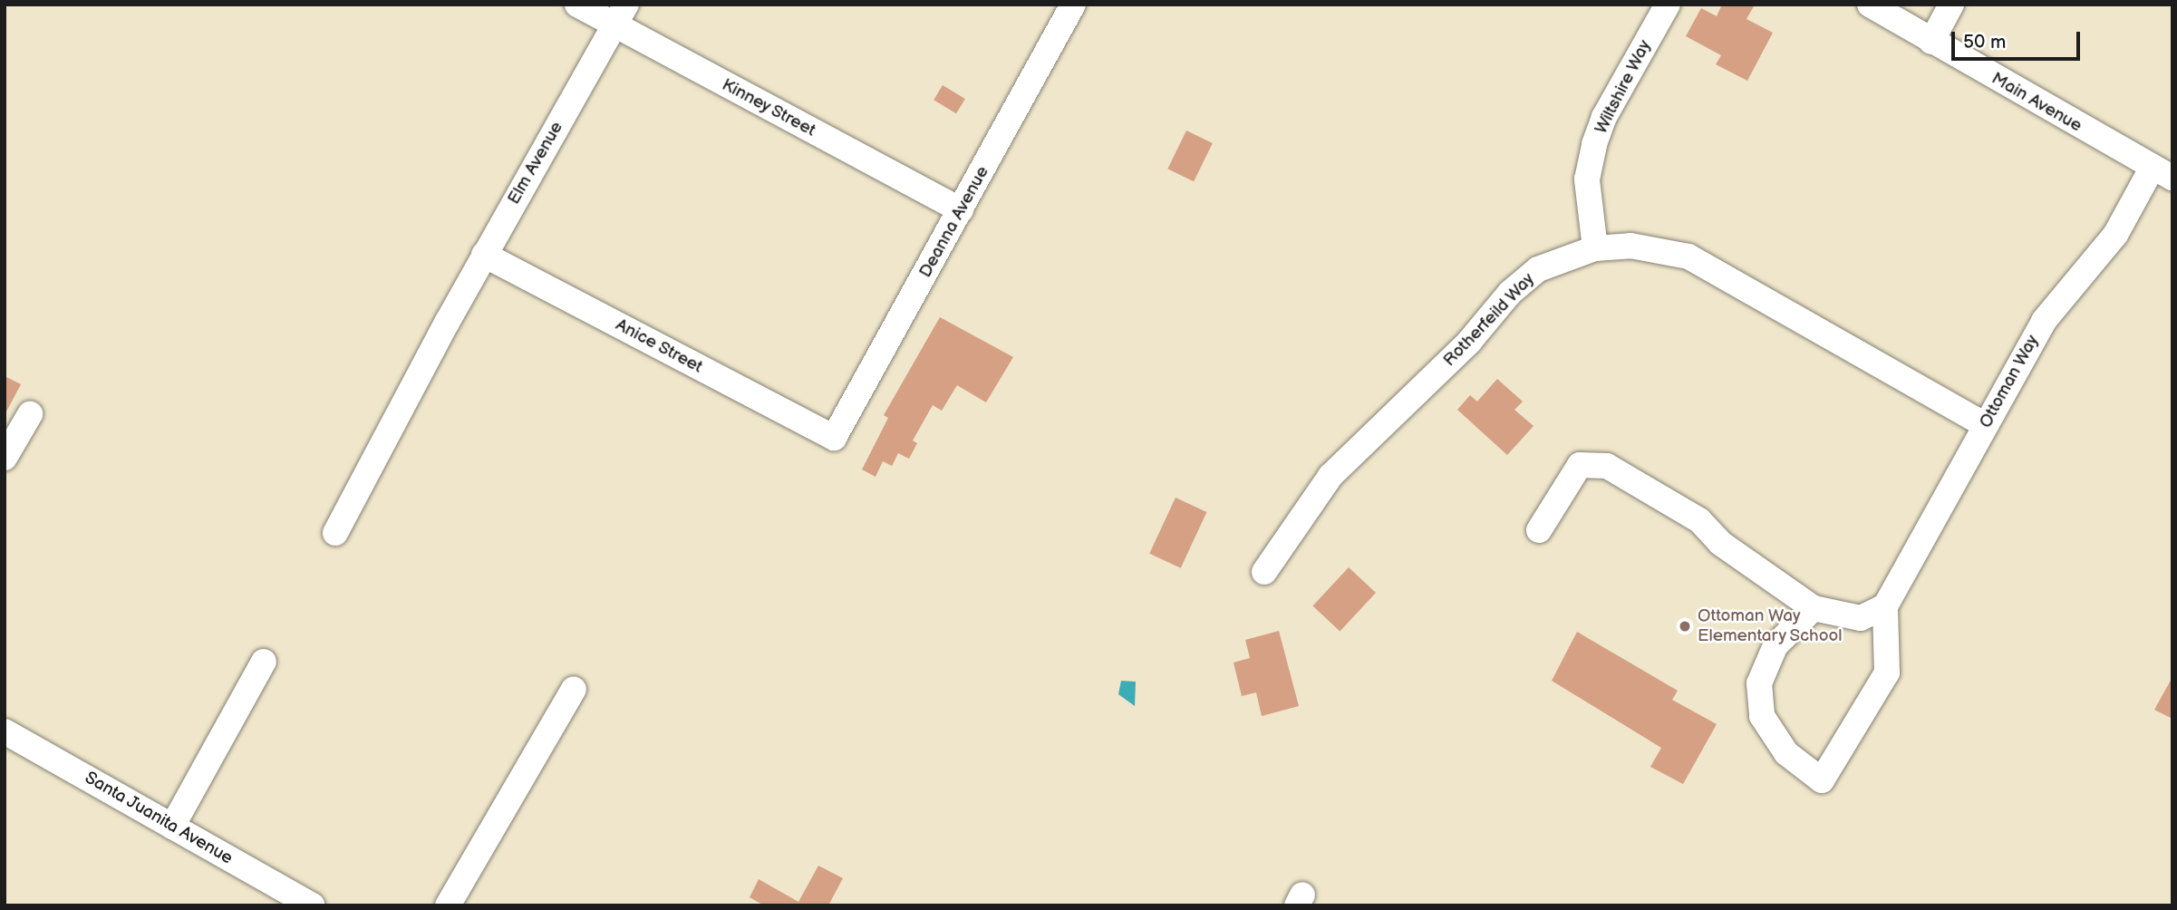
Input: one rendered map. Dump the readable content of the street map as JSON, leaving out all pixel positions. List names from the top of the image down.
{
  "streets": {
    "street": [
      "Wiltshire Way",
      "Main Avenue",
      "Kinney Street",
      "Elm Avenue",
      "Deanna Avenue",
      "Rotherfeild Way",
      "Anice Street",
      "Ottoman Way",
      "Santa Juanita Avenue"
    ]
  },
  "crossings": [
    ["Wiltshire Way", "Rotherfeild Way"],
    ["Main Avenue", "Ottoman Way"],
    ["Kinney Street", "Elm Avenue"],
    ["Kinney Street", "Deanna Avenue"],
    ["Elm Avenue", "Anice Street"],
    ["Deanna Avenue", "Anice Street"],
    ["Rotherfeild Way", "Ottoman Way"]
  ],
  "places": ["Ottoman Way Elementary School"],
  "scale_bar": "50 m"
}
